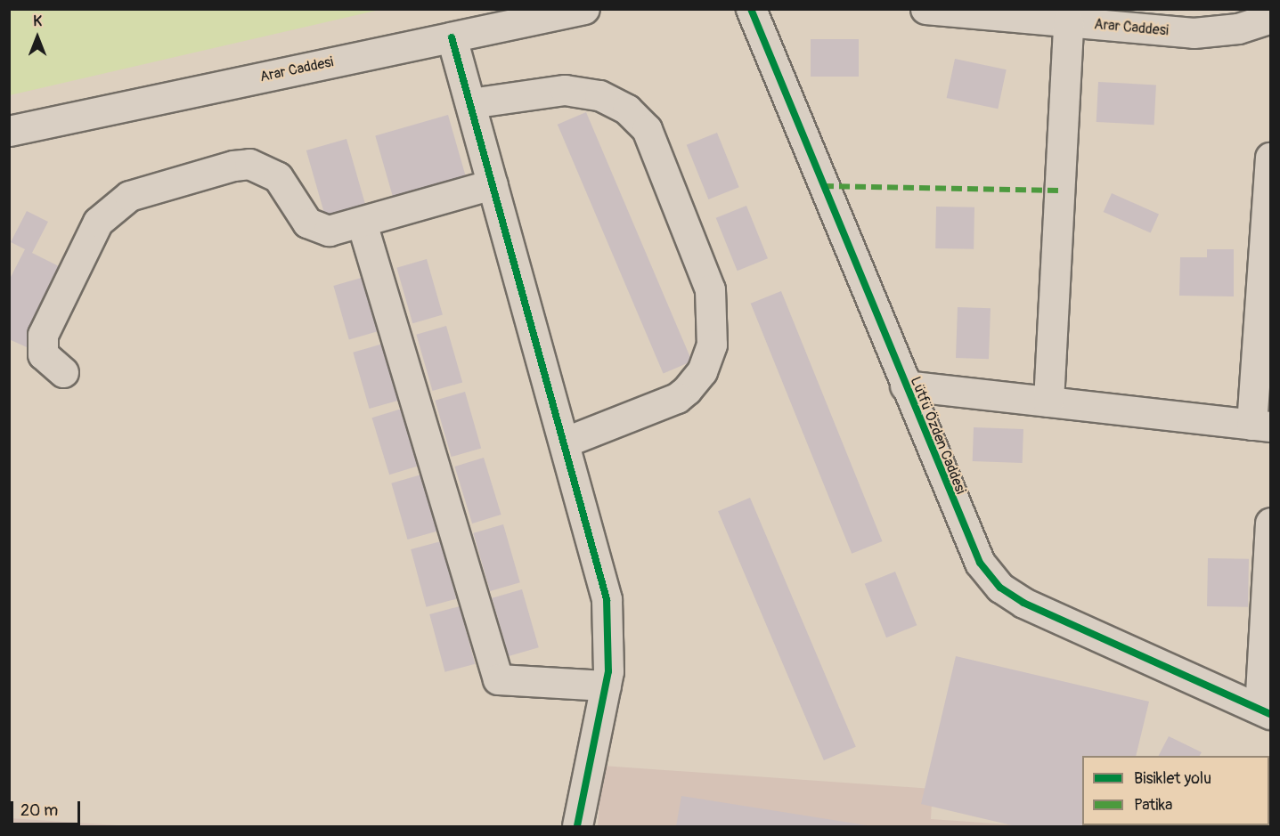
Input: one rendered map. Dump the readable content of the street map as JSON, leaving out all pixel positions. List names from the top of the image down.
{
  "streets": {
    "street": ["Arar Caddesi", "Lütfü Özden Caddesi"]
  },
  "legend": ["Bisiklet yolu", "Patika"],
  "scale_bar": "20 m",
  "north": "top"
}
